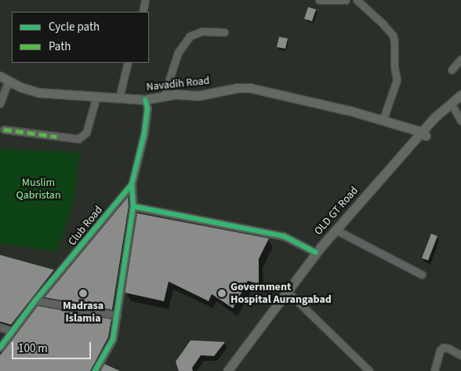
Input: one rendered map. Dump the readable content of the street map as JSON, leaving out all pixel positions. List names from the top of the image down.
{
  "streets": {
    "main road": ["Navadih Road", "OLD GT Road"],
    "street": ["Club Road"]
  },
  "crossings": [
    ["Navadih Road", "OLD GT Road"],
    ["Navadih Road", "Club Road"]
  ],
  "parks": ["Muslim Qabristan"],
  "places": ["Madrasa Islamia", "Government Hospital Aurangabad"],
  "legend": ["Cycle path", "Path"],
  "scale_bar": "100 m"
}
